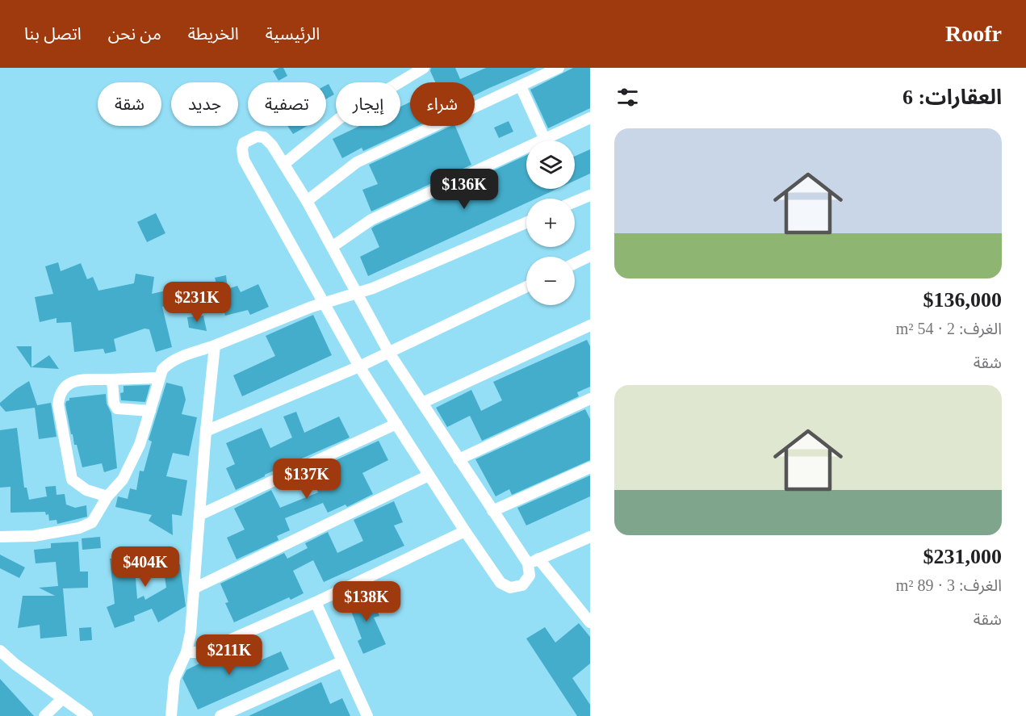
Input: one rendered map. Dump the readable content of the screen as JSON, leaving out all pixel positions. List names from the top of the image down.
{
  "page": {
    "header": "Roofr",
    "nav": [
      "الرئيسية",
      "الخريطة",
      "من نحن",
      "اتصل بنا"
    ],
    "heading": "العقارات: 6",
    "chip": [
      "شراء",
      "إيجار",
      "تصفية",
      "جديد",
      "شقة"
    ],
    "list": [
      {
        "name": "$136,000",
        "note": "الغرف: 2 · 54 m² · شقة"
      },
      {
        "name": "$231,000",
        "note": "الغرف: 3 · 89 m² · شقة"
      }
    ],
    "map_buttons": ["+", "−"],
    "price": [
      "$136K",
      "$231K",
      "$137K",
      "$404K",
      "$138K",
      "$211K"
    ]
  }
}
